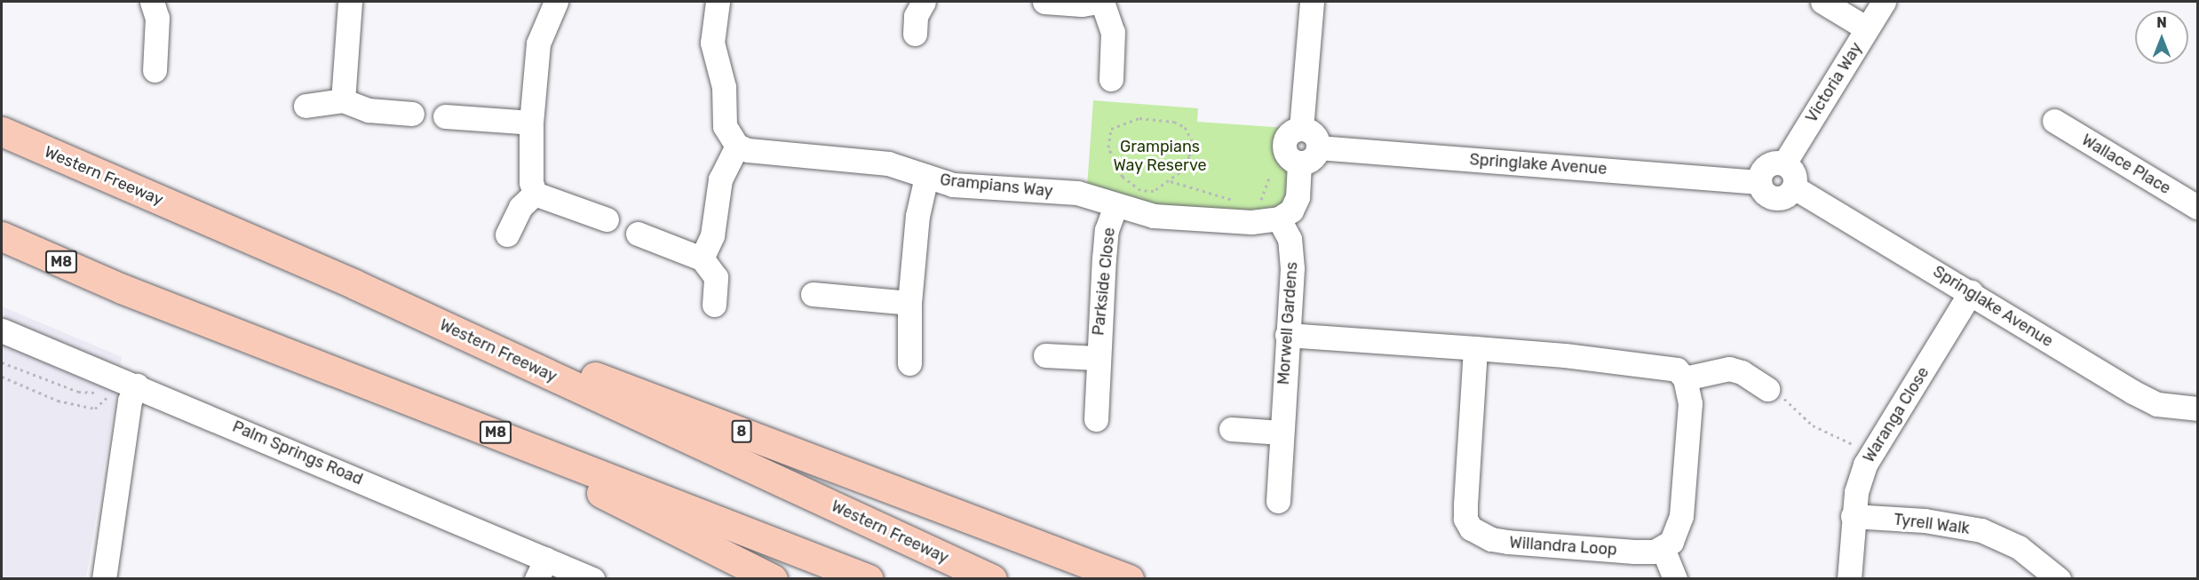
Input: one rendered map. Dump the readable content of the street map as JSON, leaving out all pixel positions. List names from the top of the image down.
{
  "streets": {
    "highway": ["Western Freeway", "M8", "8"],
    "street": [
      "Victoria Way",
      "Springlake Avenue",
      "Wallace Place",
      "Grampians Way",
      "Parkside Close",
      "Morwell Gardens",
      "Waranga Close",
      "Palm Springs Road",
      "Tyrell Walk",
      "Willandra Loop"
    ]
  },
  "crossings": [
    ["Victoria Way", "Springlake Avenue"],
    ["Springlake Avenue", "Waranga Close"],
    ["Western Freeway", "8"],
    ["Grampians Way", "Parkside Close"],
    ["Grampians Way", "Morwell Gardens"],
    ["Waranga Close", "Tyrell Walk"]
  ],
  "parks": ["Grampians Way Reserve"],
  "north": "top"
}
